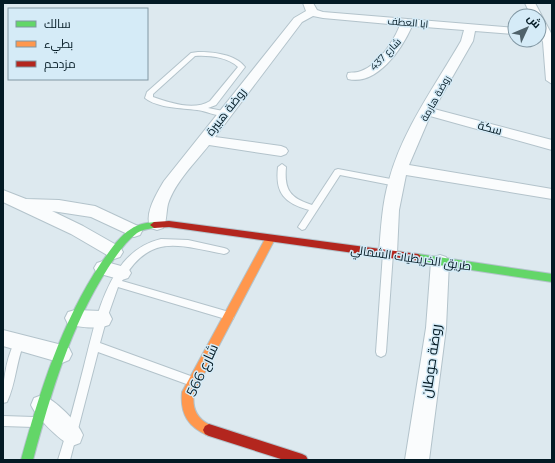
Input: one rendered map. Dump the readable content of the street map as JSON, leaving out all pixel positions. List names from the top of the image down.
{
  "streets": {
    "street": [
      "ابا العطف",
      "شارع 437",
      "روضة هارمة",
      "روضة هبيرة",
      "سكة",
      "طريق الخريطيات الشمالي",
      "روضة حوطان",
      "شارع 566"
    ]
  },
  "crossings": [
    ["ابا العطف", "شارع 437"],
    ["ابا العطف", "روضة هارمة"],
    ["ابا العطف", "روضة هبيرة"],
    ["روضة هارمة", "سكة"],
    ["روضة هارمة", "طريق الخريطيات الشمالي"],
    ["روضة هبيرة", "طريق الخريطيات الشمالي"],
    ["طريق الخريطيات الشمالي", "روضة حوطان"],
    ["طريق الخريطيات الشمالي", "شارع 566"]
  ],
  "legend": ["سالك", "بطيء", "مزدحم"],
  "north": "top right"
}
